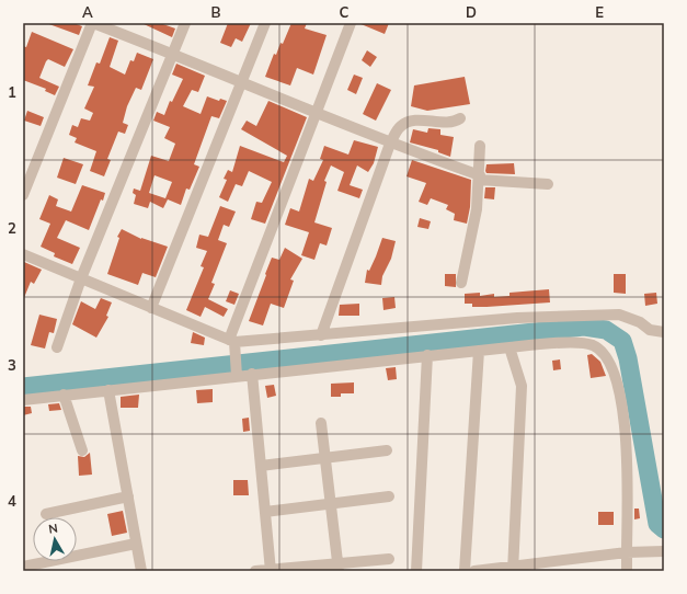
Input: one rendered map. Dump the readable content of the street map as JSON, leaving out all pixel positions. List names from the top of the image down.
{
  "north": "top",
  "grid": {
    "columns": [
      "A",
      "B",
      "C",
      "D",
      "E"
    ],
    "rows": [
      "1",
      "2",
      "3",
      "4"
    ]
  }
}
